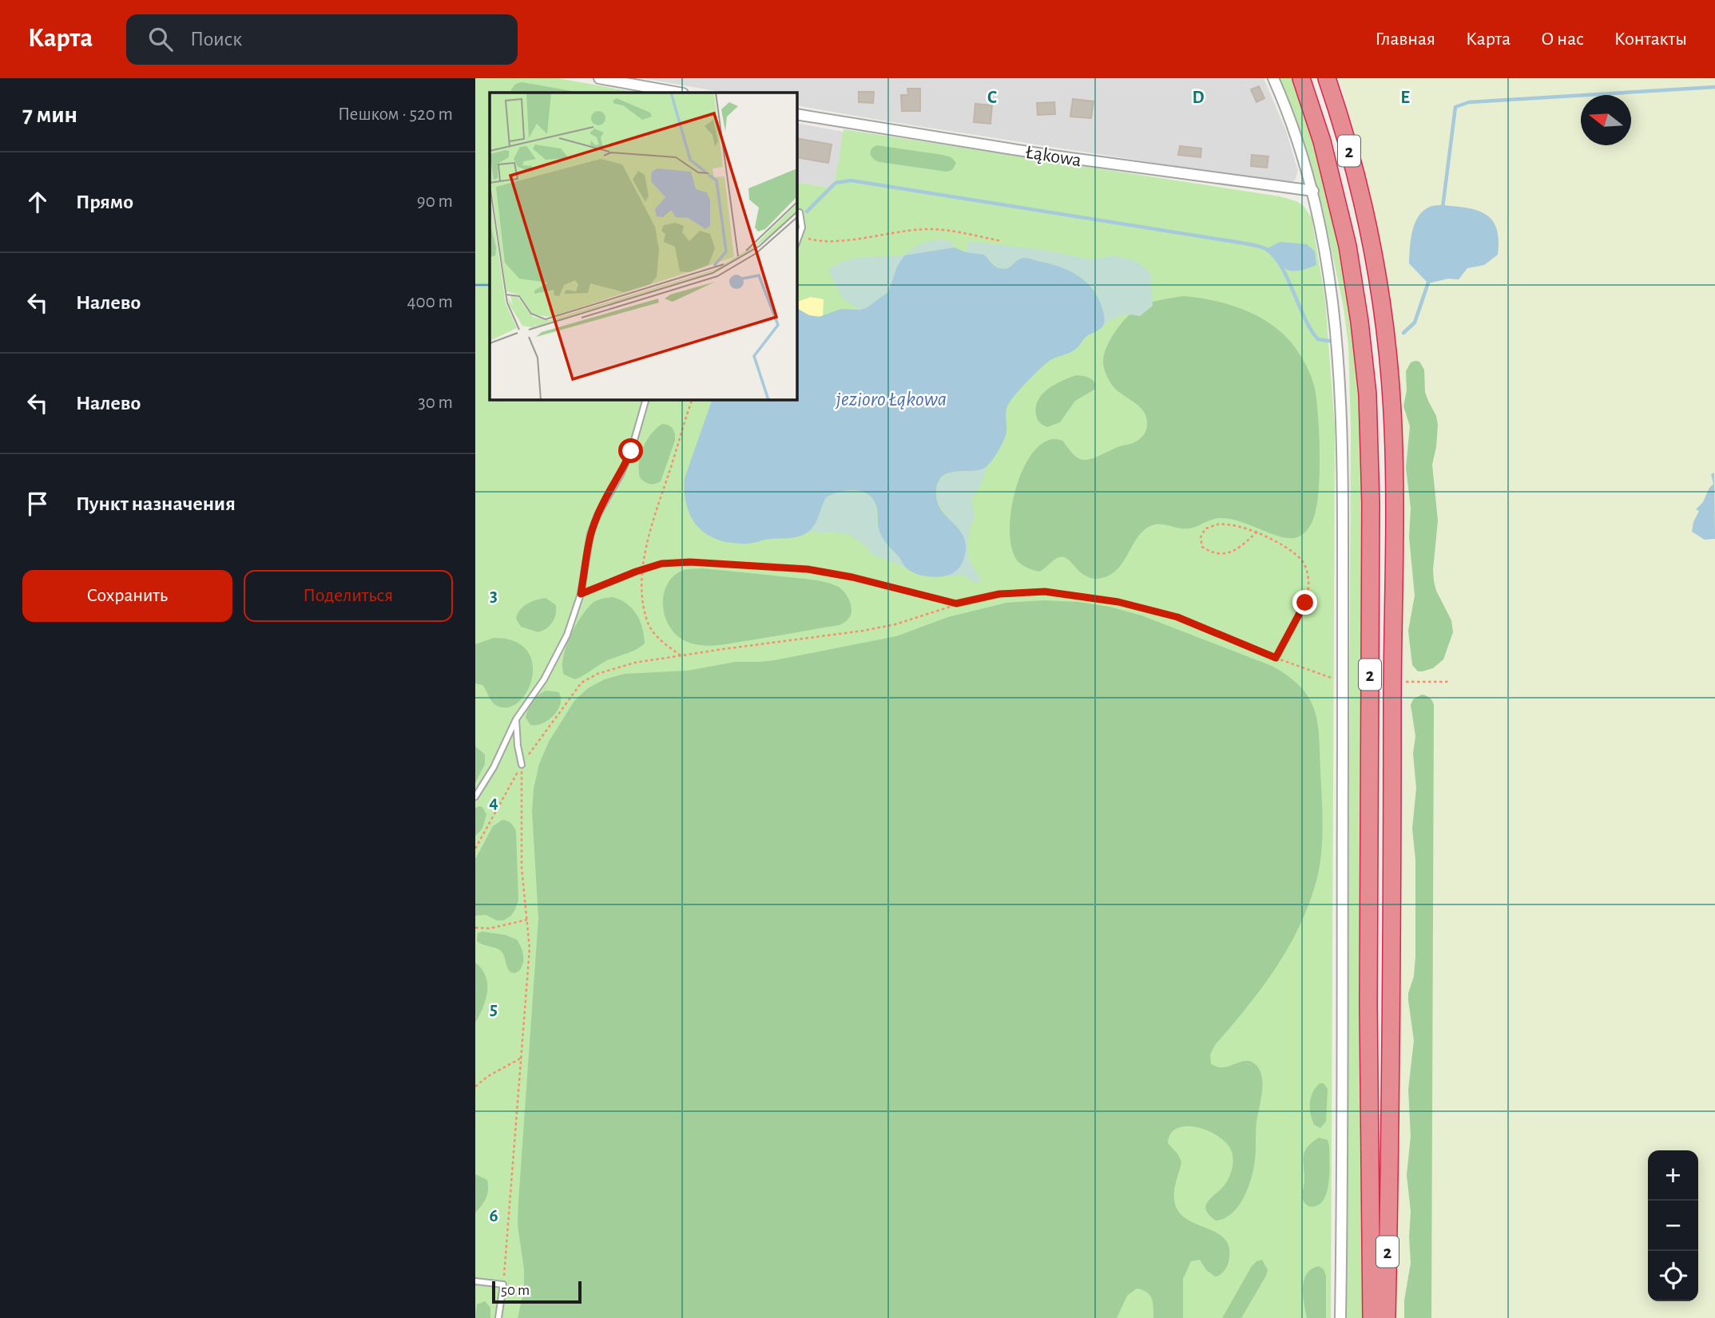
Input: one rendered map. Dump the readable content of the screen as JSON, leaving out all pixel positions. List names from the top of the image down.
{
  "streets": {
    "highway": ["2"],
    "street": ["Łąkowa"]
  },
  "water": ["jezioro Łąkowa"],
  "scale_bar": "50 m",
  "north": "left",
  "page": {
    "header": "Карта",
    "search": "Поиск",
    "nav": [
      "Главная",
      "Карта",
      "О нас",
      "Контакты"
    ],
    "heading": ["7 мин", "Пешком · 520 m"],
    "list": [
      ["Прямо", "90 m"],
      ["Налево", "400 m"],
      ["Налево", "30 m"],
      "Пункт назначения"
    ],
    "buttons": ["Сохранить", "Поделиться"],
    "map_buttons": ["+", "−"],
    "scale": "50 m"
  },
  "grid": {
    "columns": ["C", "D", "E"],
    "rows": [
      "3",
      "4",
      "5",
      "6"
    ]
  }
}
